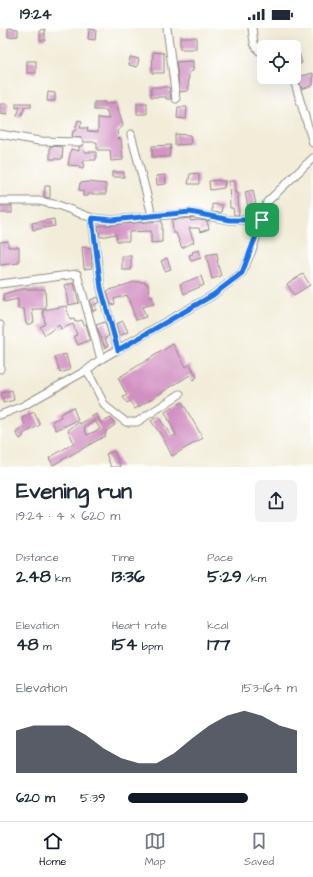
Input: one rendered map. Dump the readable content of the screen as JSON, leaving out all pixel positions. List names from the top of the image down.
{
  "page": {
    "status": "19:24",
    "heading": ["Evening run", "19:24 · 4 × 620 m"],
    "stats": [
      ["Distance", "2.48 km"],
      ["Time", "13:36"],
      ["Pace", "5:29 /km"],
      ["Elevation", "48 m"],
      ["Heart rate", "154 bpm"],
      ["kcal", "177"]
    ],
    "chart": ["Elevation", "153–164 m"],
    "list": [
      {
        "name": "620 m",
        "note": "5:39"
      }
    ],
    "tabs": ["Home", "Map", "Saved"]
  }
}
